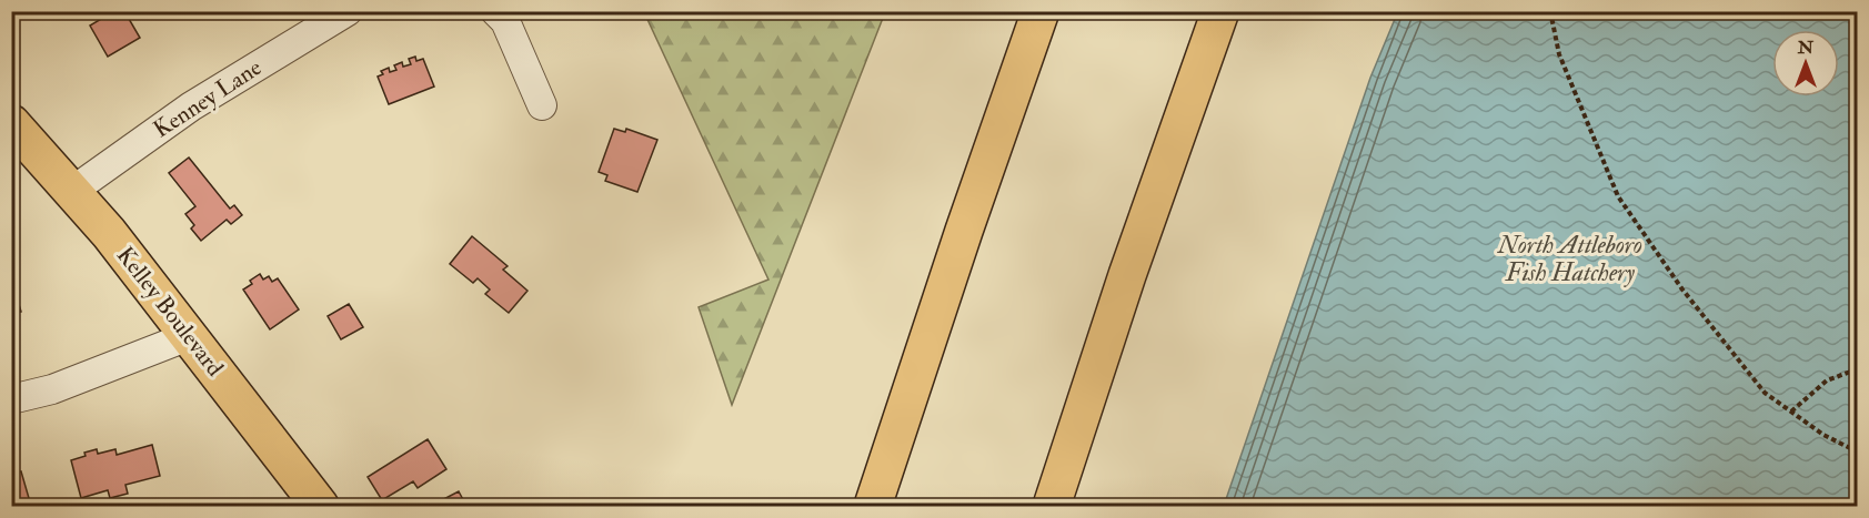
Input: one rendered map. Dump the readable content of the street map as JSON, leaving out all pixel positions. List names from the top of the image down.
{
  "streets": {
    "main road": ["Kelley Boulevard"],
    "street": ["Kenney Lane"]
  },
  "crossings": [
    ["Kenney Lane", "Kelley Boulevard"]
  ],
  "water": ["North Attleboro Fish Hatchery"],
  "north": "top"
}
